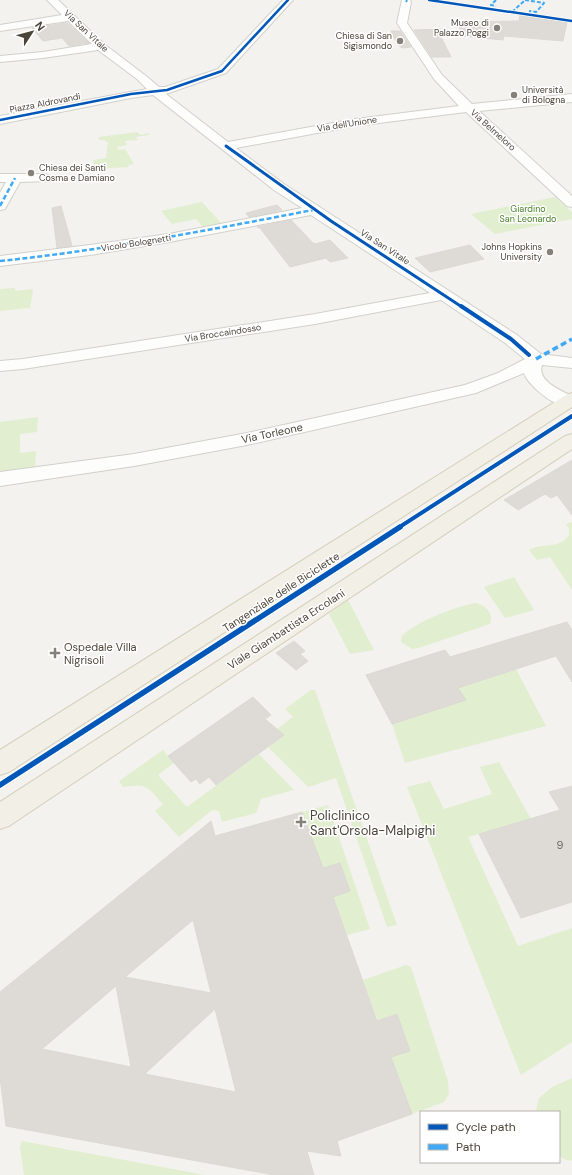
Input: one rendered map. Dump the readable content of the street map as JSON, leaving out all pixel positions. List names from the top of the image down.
{
  "streets": {
    "main road": ["Viale Giambattista Ercolani"],
    "street": [
      "Via San Vitale",
      "Piazza Aldrovandi",
      "Via dell'Unione",
      "Via Belmeloro",
      "Vicolo Bolognetti",
      "Via Broccaindosso",
      "Via Torleone"
    ],
    "cycle path": ["Tangenziale delle Biciclette"]
  },
  "crossings": [
    ["Via San Vitale", "Piazza Aldrovandi"],
    ["Via San Vitale", "Via dell'Unione"],
    ["Via San Vitale", "Vicolo Bolognetti"],
    ["Via San Vitale", "Via Broccaindosso"],
    ["Via San Vitale", "Via Torleone"],
    ["Via dell'Unione", "Via Belmeloro"]
  ],
  "parks": ["Giardino San Leonardo"],
  "places": {
    "other": [
      "Museo di Palazzo Poggi",
      "Chiesa di San Sigismondo",
      "Università di Bologna",
      "Chiesa dei Santi Cosma e Damiano",
      "Johns Hopkins University"
    ],
    "health": ["Ospedale Villa Nigrisoli", "Policlinico Sant'Orsola-Malpighi"]
  },
  "house_numbers": ["9"],
  "legend": ["Cycle path", "Path"],
  "north": "top right"
}
